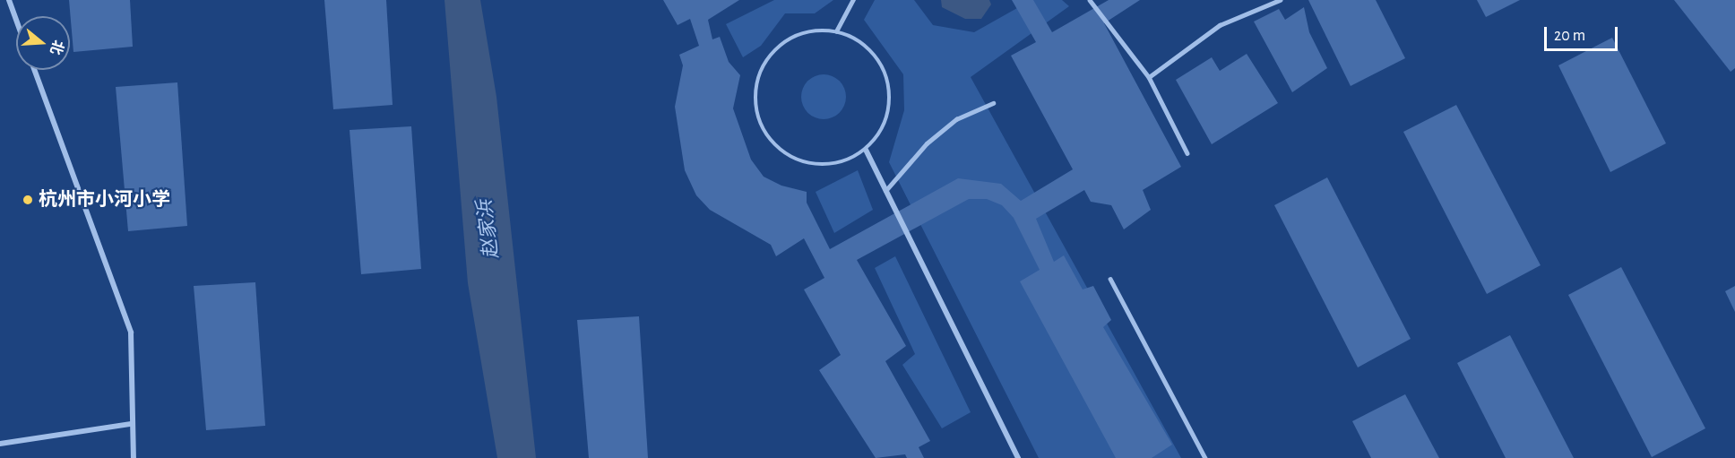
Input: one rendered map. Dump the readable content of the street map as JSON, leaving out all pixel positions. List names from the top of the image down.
{
  "water": ["赵家浜"],
  "places": ["杭州市小河小学"],
  "scale_bar": "20 m",
  "north": "right"
}
